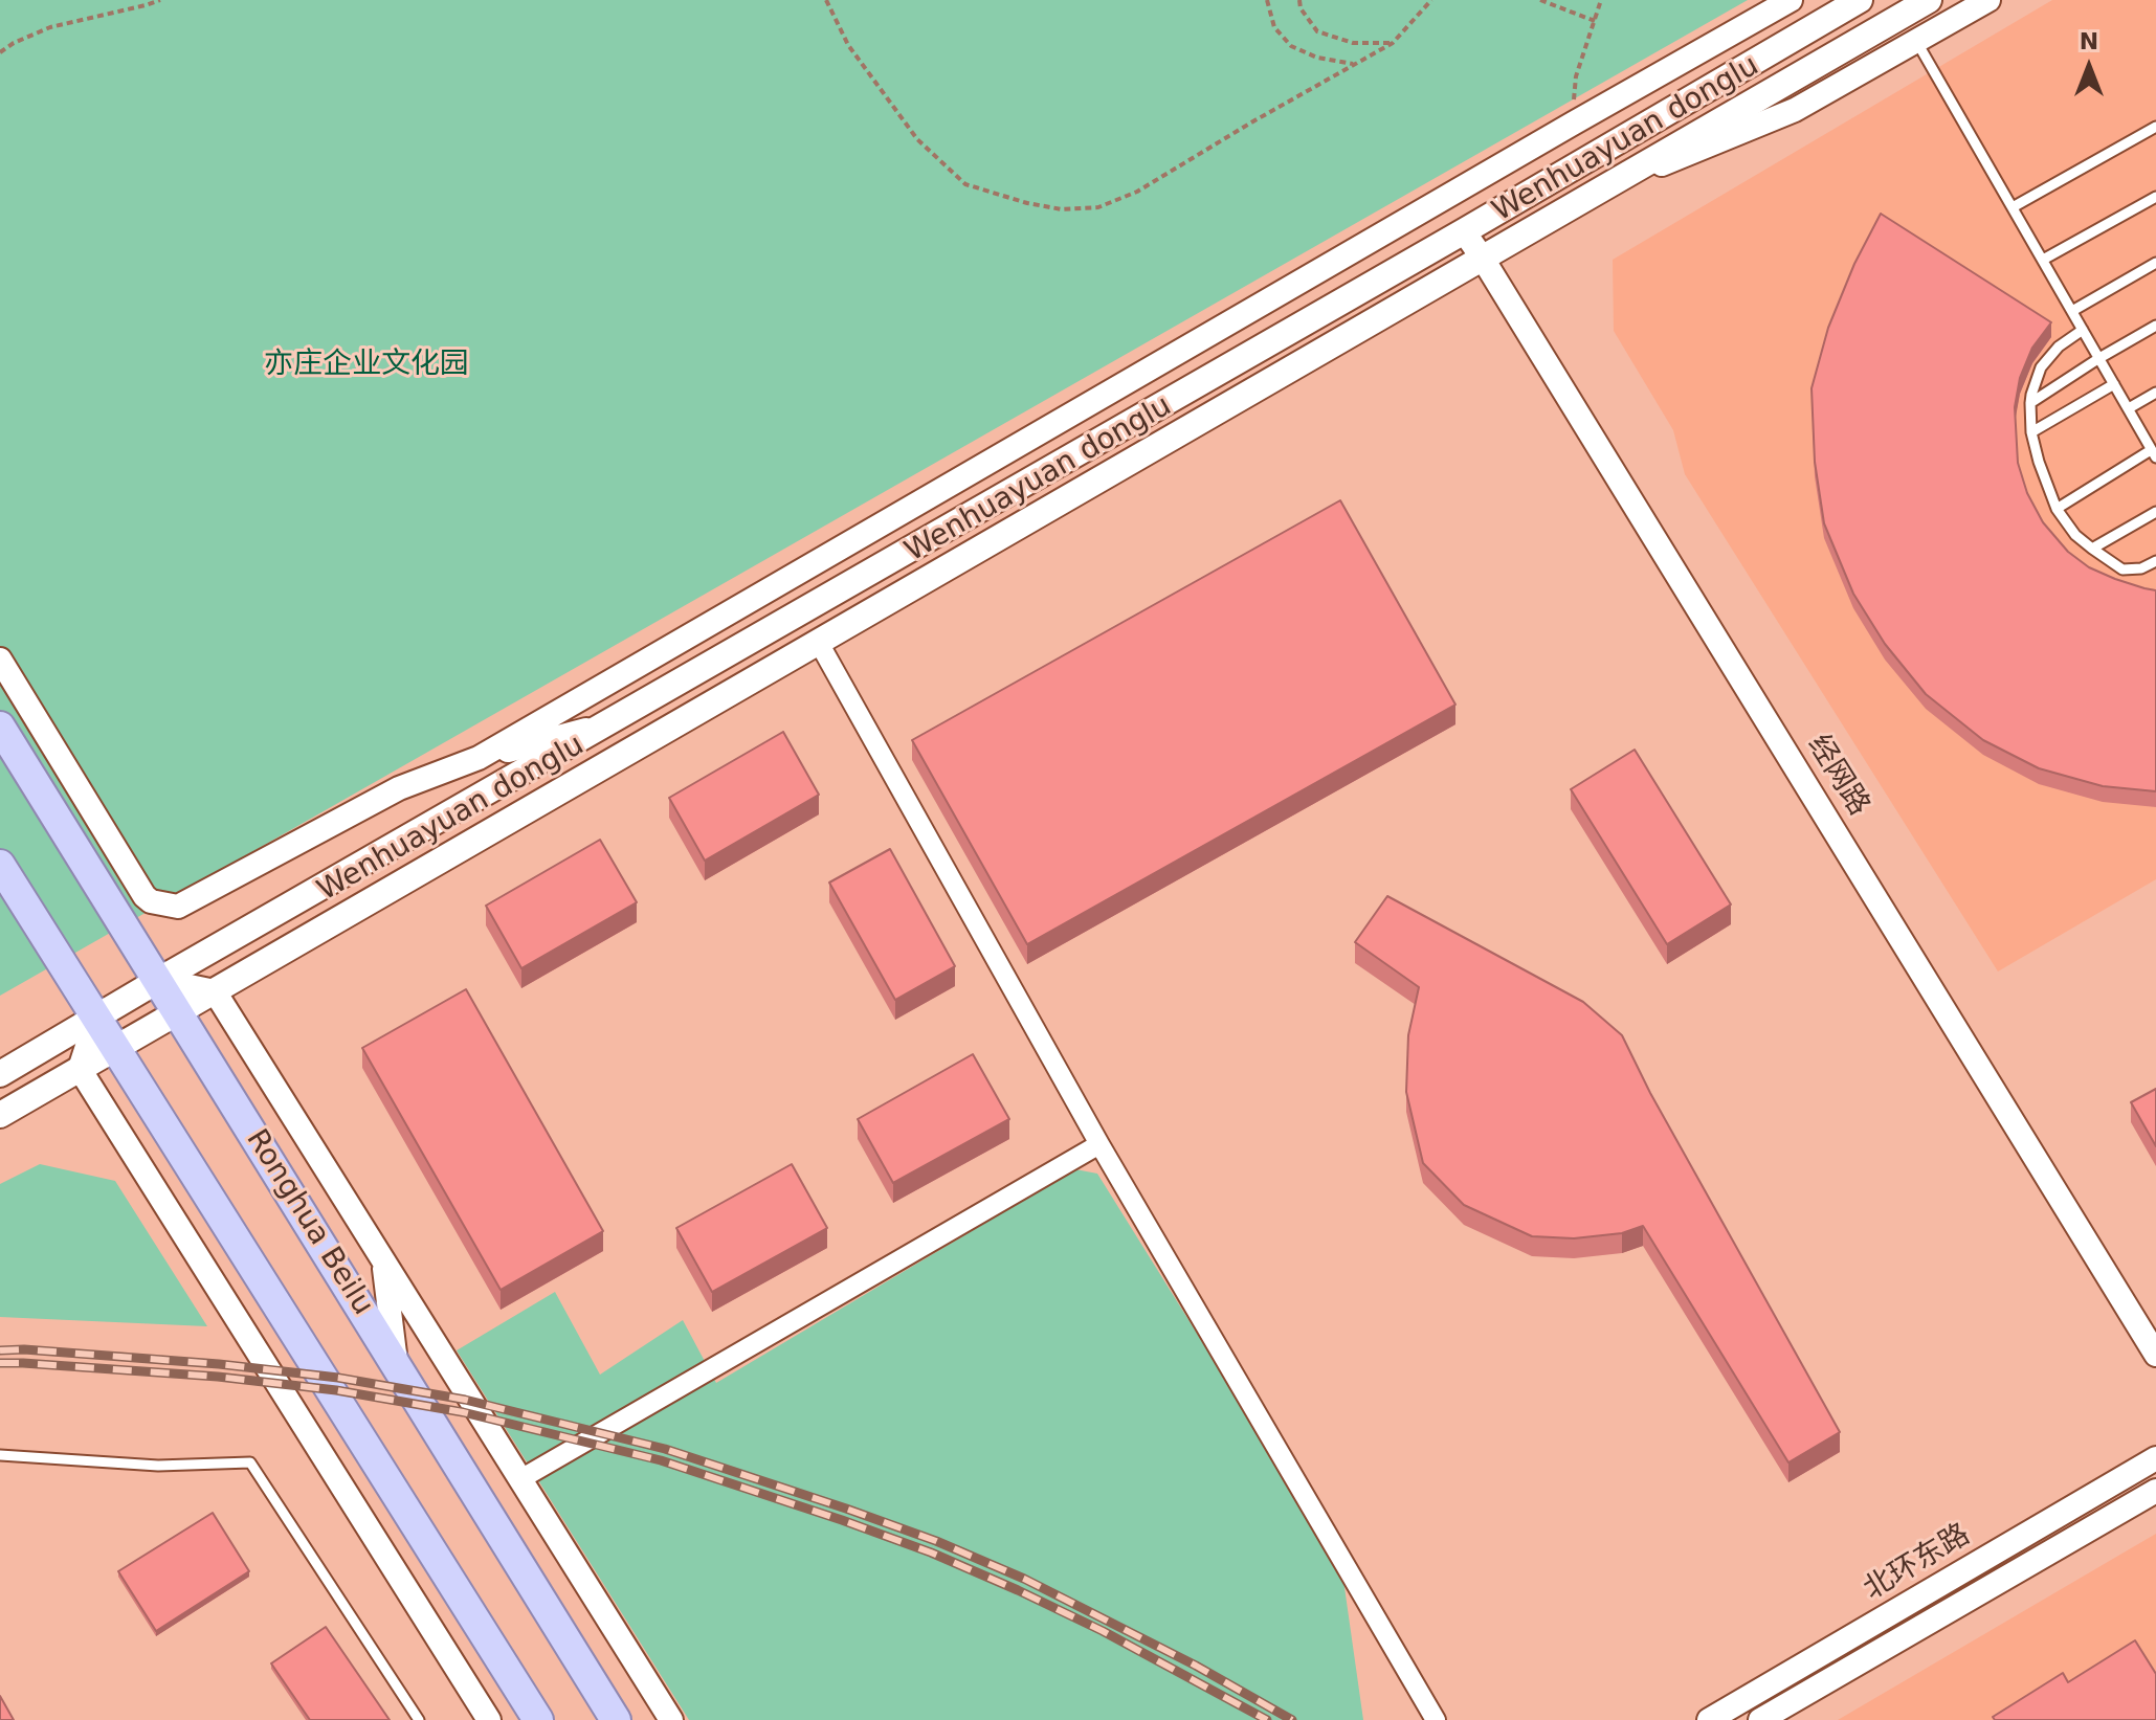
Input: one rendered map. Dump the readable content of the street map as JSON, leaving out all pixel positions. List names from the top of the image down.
{
  "streets": {
    "main road": ["Wenhuayuan donglu", "Ronghua Beilu"],
    "street": ["经网路", "北环东路"]
  },
  "crossings": [
    ["Wenhuayuan donglu", "经网路"],
    ["Wenhuayuan donglu", "Ronghua Beilu"]
  ],
  "parks": ["亦庄企业文化园"],
  "north": "top"
}
